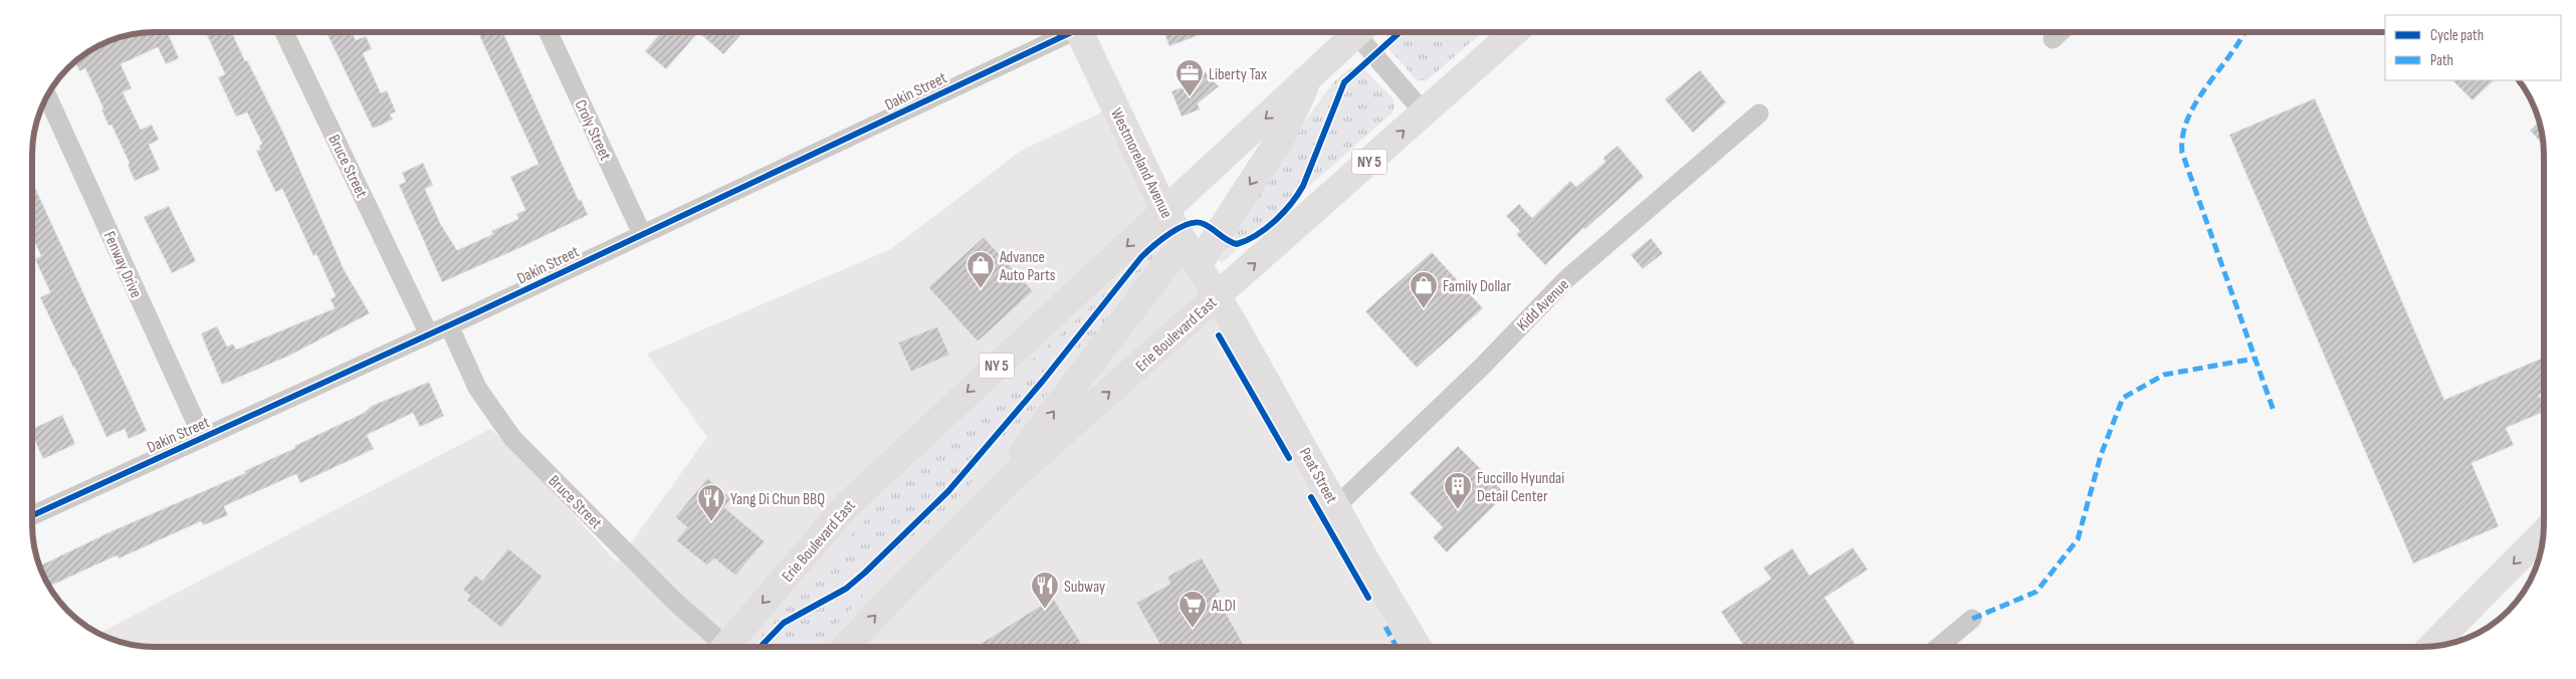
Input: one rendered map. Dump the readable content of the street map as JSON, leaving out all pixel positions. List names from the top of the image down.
{
  "streets": {
    "main road": [
      "NY 5",
      "Westmoreland Avenue",
      "Erie Boulevard East",
      "Peat Street"
    ],
    "street": [
      "Dakin Street",
      "Croly Street",
      "Bruce Street",
      "Fenway Drive",
      "Kidd Avenue"
    ]
  },
  "crossings": [
    ["Dakin Street", "Croly Street"],
    ["Dakin Street", "Bruce Street"],
    ["Dakin Street", "Fenway Drive"],
    ["Westmoreland Avenue", "Erie Boulevard East"],
    ["Westmoreland Avenue", "Peat Street"],
    ["Kidd Avenue", "Peat Street"],
    ["Erie Boulevard East", "Peat Street"]
  ],
  "places": {
    "office": ["Liberty Tax"],
    "shop": ["Advance Auto Parts", "Family Dollar"],
    "building": ["Fuccillo Hyundai Detail Center"],
    "restaurant": ["Yang Di Chun BBQ", "Subway"],
    "supermarket": ["ALDI"]
  },
  "legend": ["Cycle path", "Path"]
}
